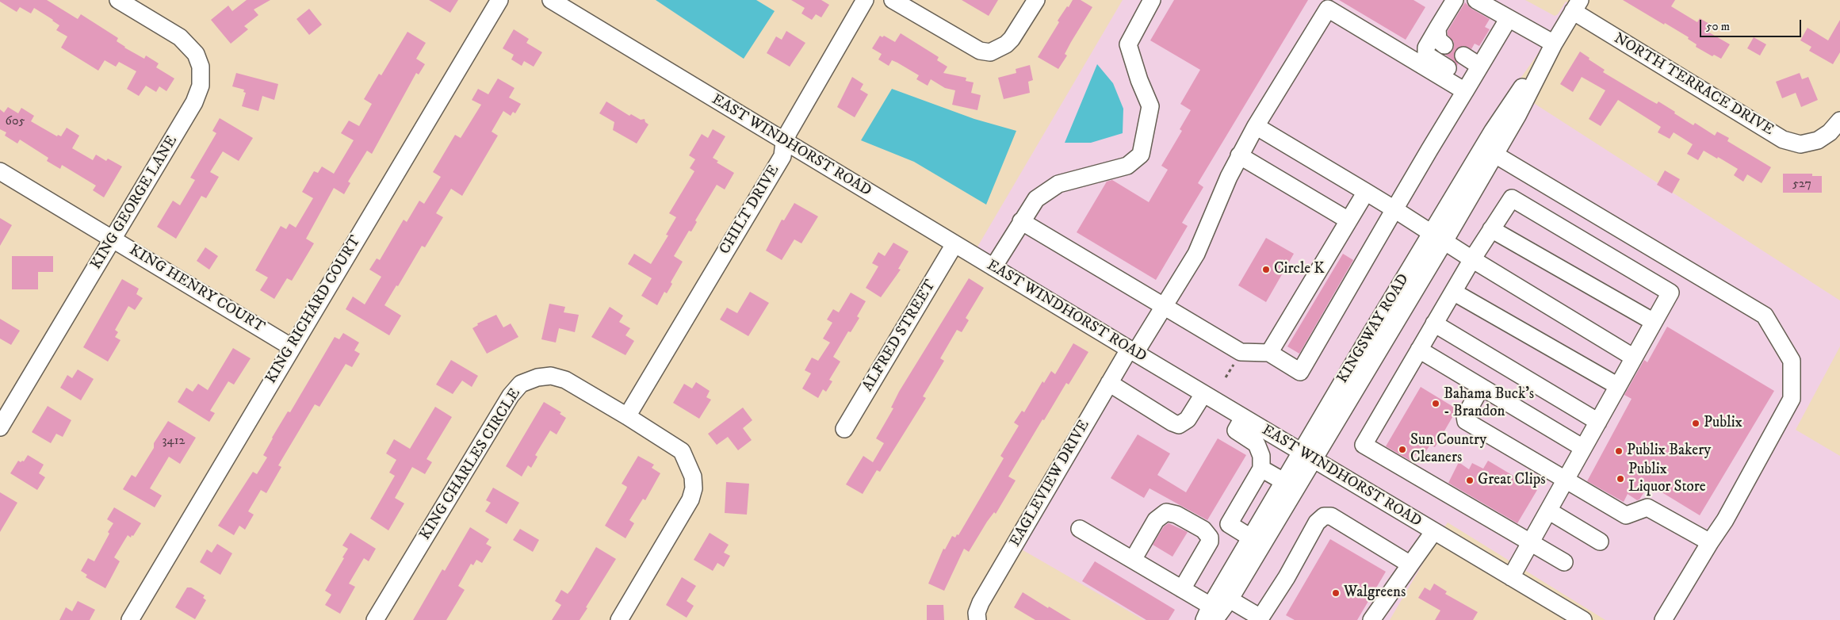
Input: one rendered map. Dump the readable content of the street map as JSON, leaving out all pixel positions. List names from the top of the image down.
{
  "streets": {
    "street": [
      "NORTH TERRACE DRIVE",
      "EAST WINDHORST ROAD",
      "KING GEORGE LANE",
      "CHILT DRIVE",
      "KING HENRY COURT",
      "KING RICHARD COURT",
      "KINGSWAY ROAD",
      "ALFRED STREET",
      "KING CHARLES CIRCLE",
      "EAGLEVIEW DRIVE"
    ]
  },
  "crossings": [
    ["NORTH TERRACE DRIVE", "KINGSWAY ROAD"],
    ["EAST WINDHORST ROAD", "CHILT DRIVE"],
    ["EAST WINDHORST ROAD", "KINGSWAY ROAD"],
    ["EAST WINDHORST ROAD", "ALFRED STREET"],
    ["EAST WINDHORST ROAD", "EAGLEVIEW DRIVE"],
    ["KING GEORGE LANE", "KING HENRY COURT"],
    ["CHILT DRIVE", "KING CHARLES CIRCLE"],
    ["KING HENRY COURT", "KING RICHARD COURT"]
  ],
  "places": [
    "Circle K",
    "Bahama Buck's - Brandon",
    "Publix",
    "Sun Country Cleaners",
    "Publix Bakery",
    "Publix Liquor Store",
    "Great Clips",
    "Walgreens"
  ],
  "house_numbers": ["605", "527", "3412"],
  "scale_bar": "50 m"
}
